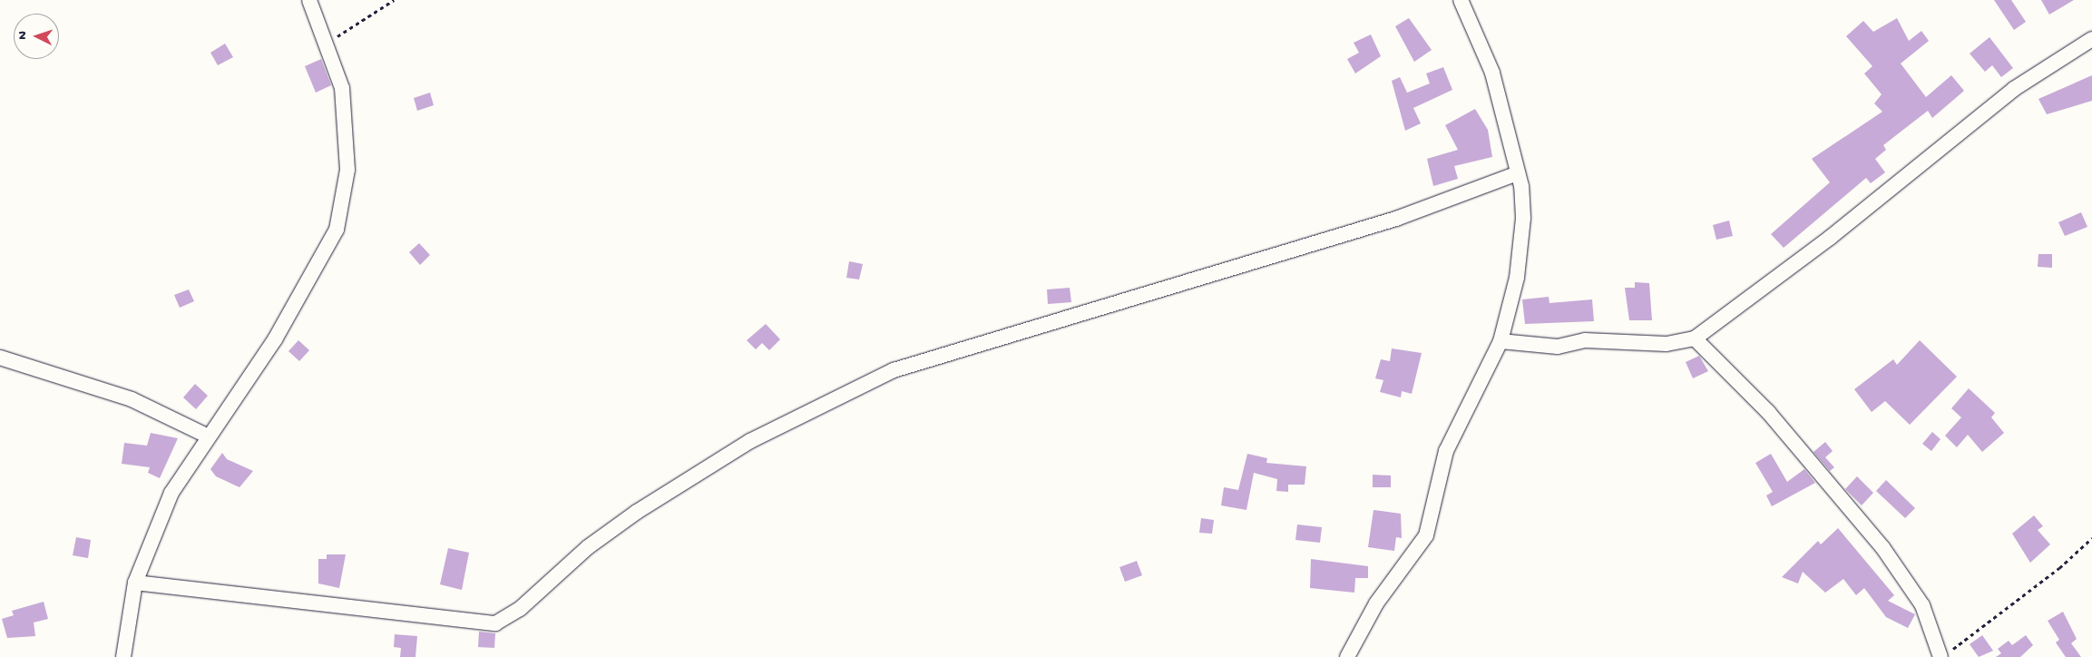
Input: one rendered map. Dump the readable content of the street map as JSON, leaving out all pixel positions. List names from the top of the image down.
{
  "north": "left"
}
